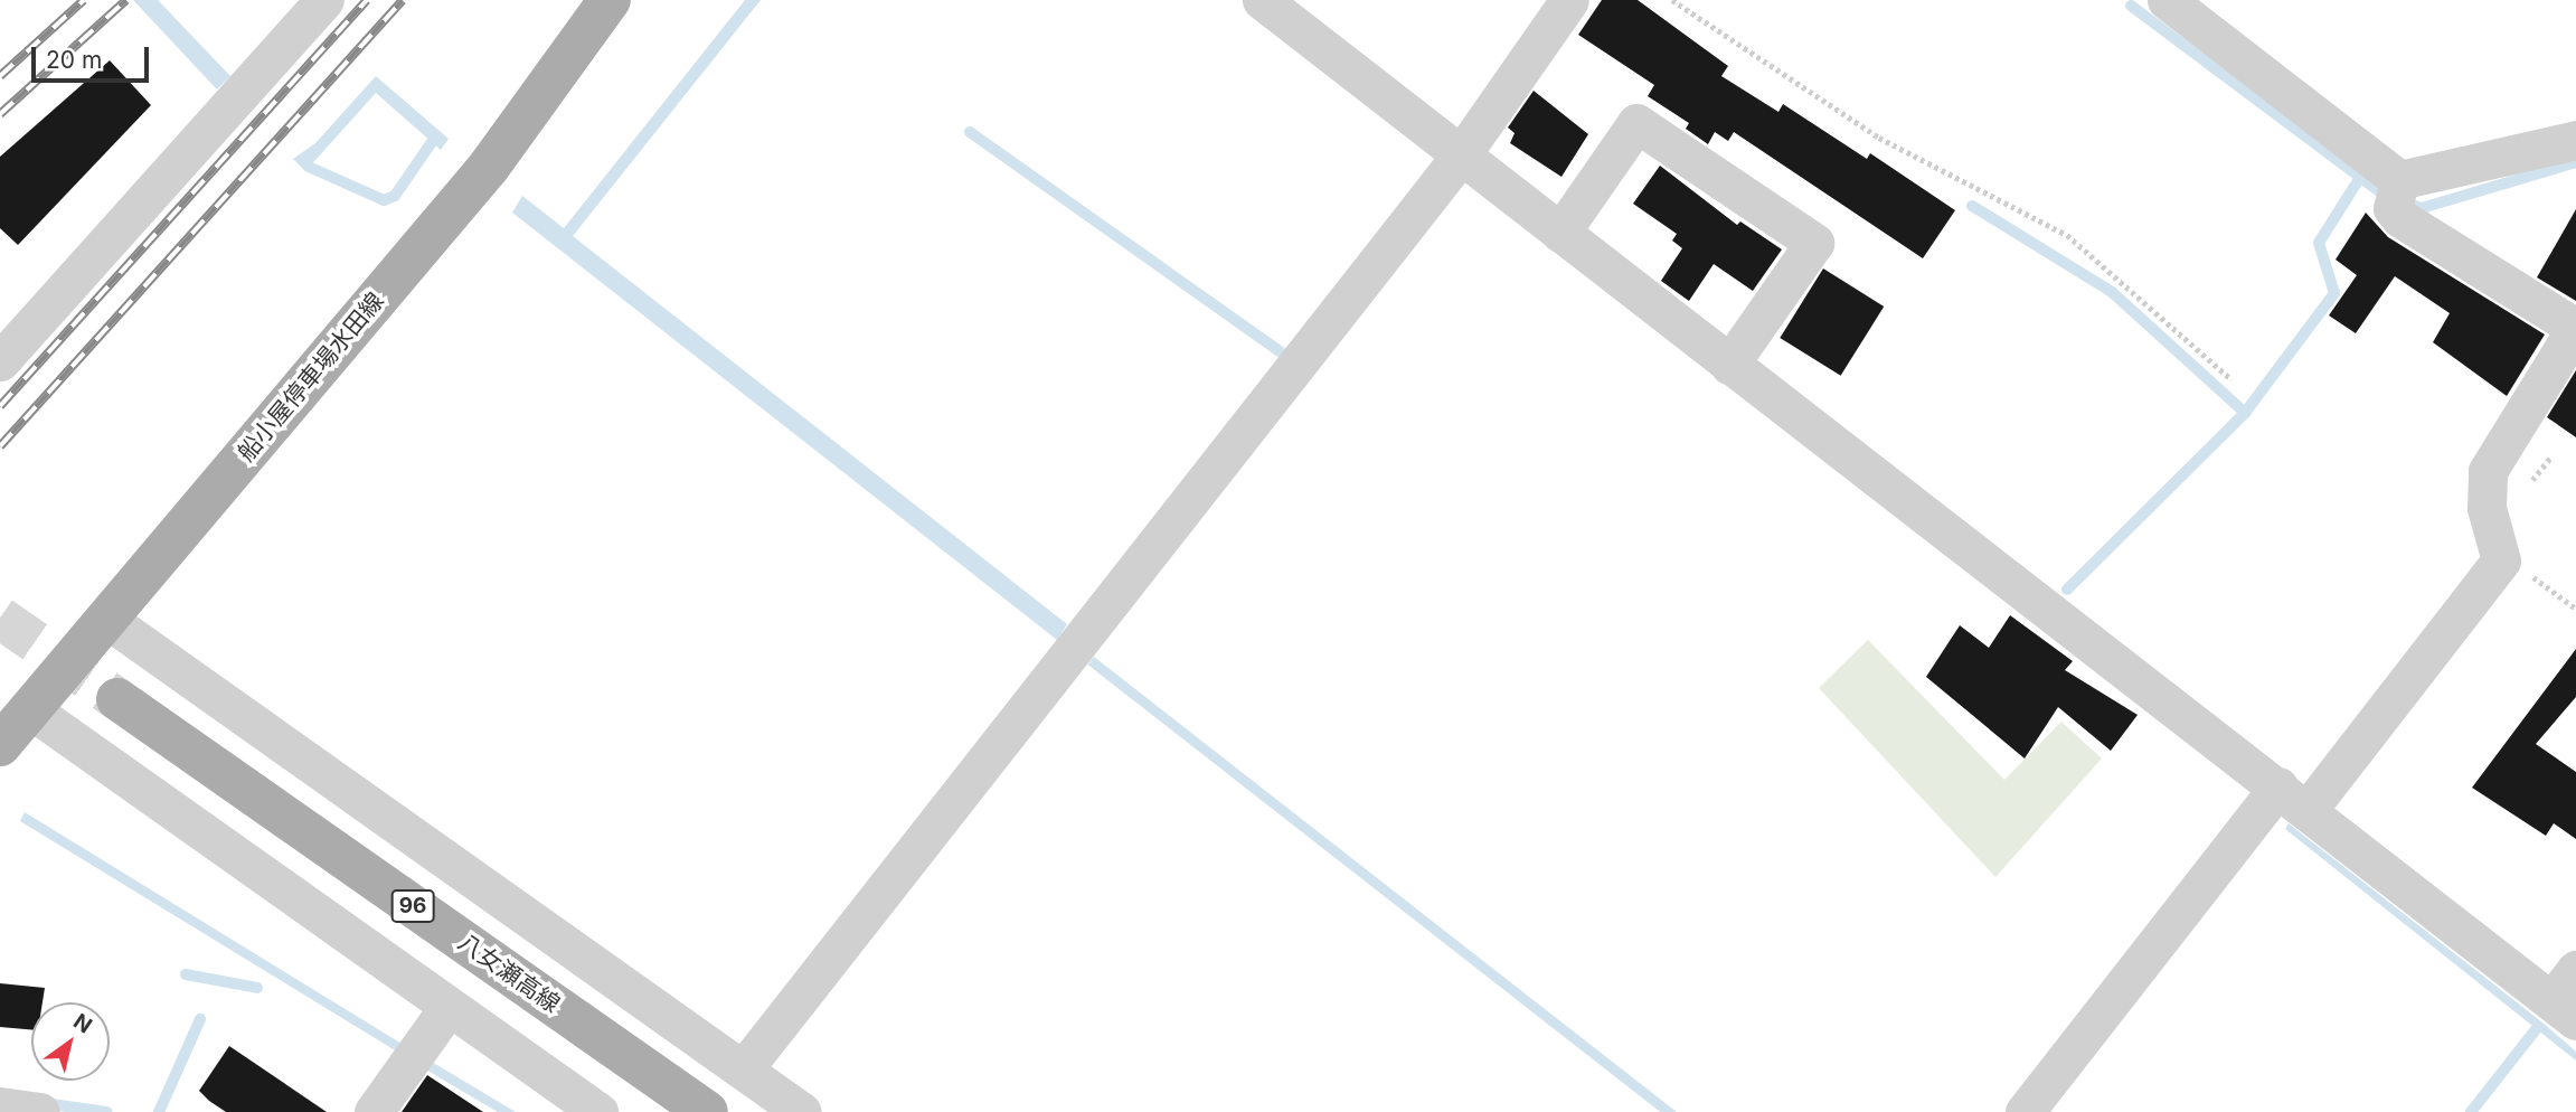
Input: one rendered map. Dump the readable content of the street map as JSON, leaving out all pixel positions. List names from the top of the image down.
{
  "streets": {
    "main road": ["船小屋停車場水田線", "96", "八女瀬高線"]
  },
  "scale_bar": "20 m",
  "north": "top right"
}
